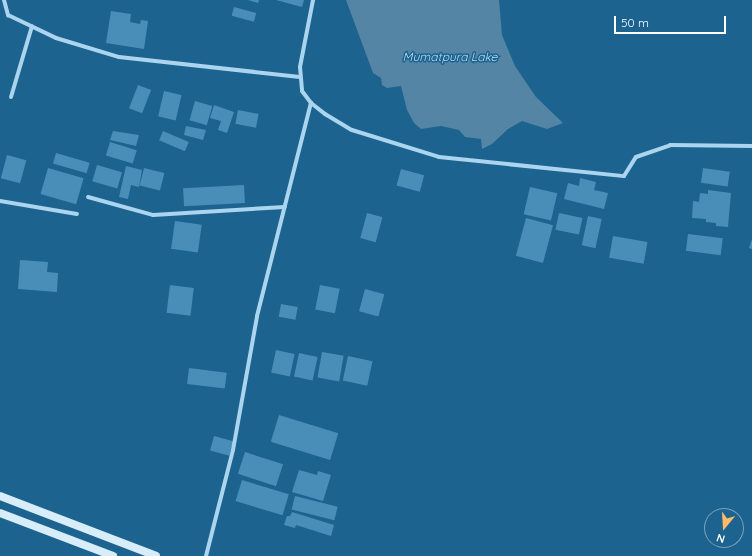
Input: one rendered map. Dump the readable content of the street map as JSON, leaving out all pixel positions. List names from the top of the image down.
{
  "water": ["Mumatpura Lake"],
  "scale_bar": "50 m",
  "north": "bottom"
}
